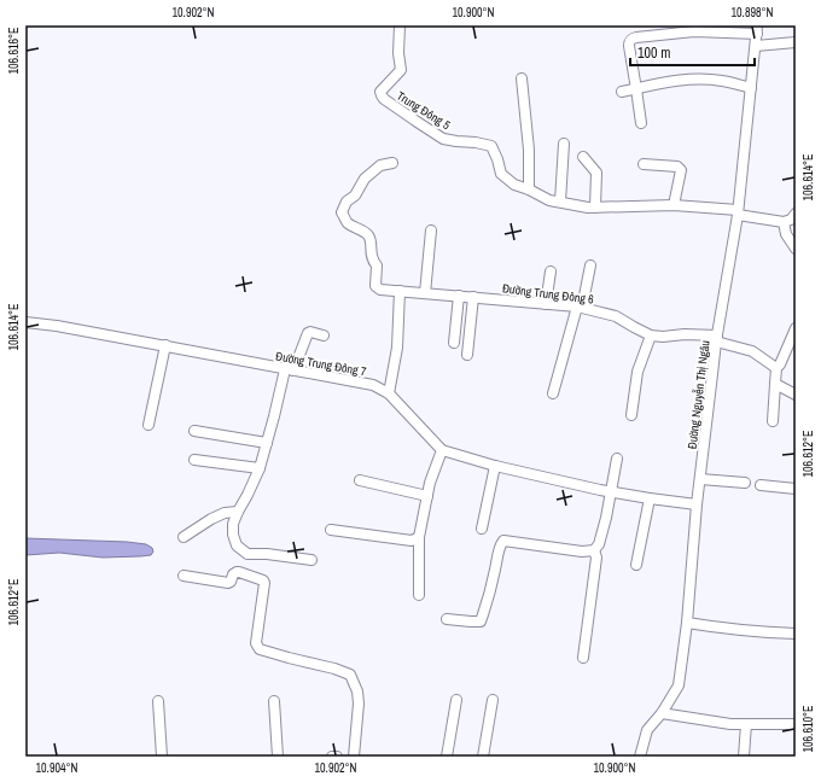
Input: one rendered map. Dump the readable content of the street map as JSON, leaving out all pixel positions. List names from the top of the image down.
{
  "streets": {
    "street": [
      "Trung Đông 5",
      "Đường Trung Đông 6",
      "Đường Trung Đông 7",
      "Đường Nguyễn Thị Ngâu"
    ]
  },
  "crossings": [
    ["Trung Đông 5", "Đường Nguyễn Thị Ngâu"],
    ["Đường Trung Đông 6", "Đường Nguyễn Thị Ngâu"]
  ],
  "scale_bar": "100 m",
  "coordinates": [
    "10.902°N",
    "10.900°N",
    "10.898°N",
    "106.616°E",
    "106.614°E",
    "106.612°E",
    "106.610°E",
    "10.904°N"
  ]
}
